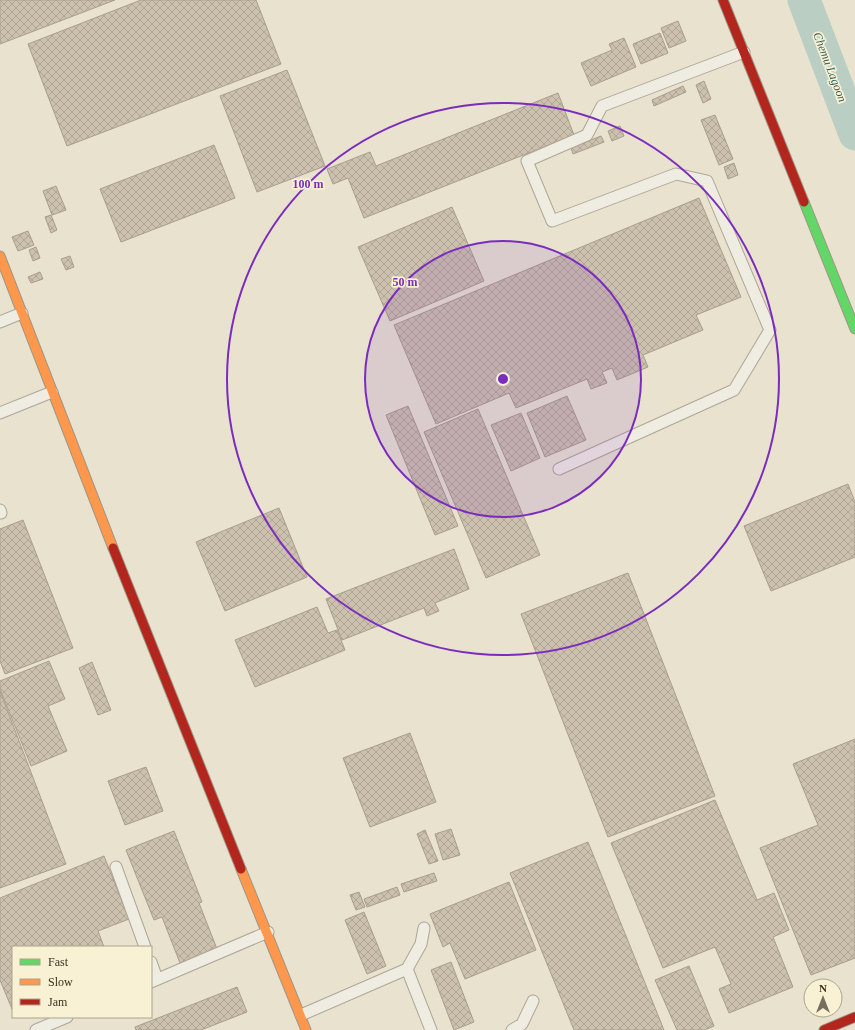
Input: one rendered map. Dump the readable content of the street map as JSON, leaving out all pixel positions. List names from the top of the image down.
{
  "water": ["Chemu Lagoon"],
  "legend": ["Fast", "Slow", "Jam"],
  "north": "top",
  "rings": ["100 m", "50 m"]
}
